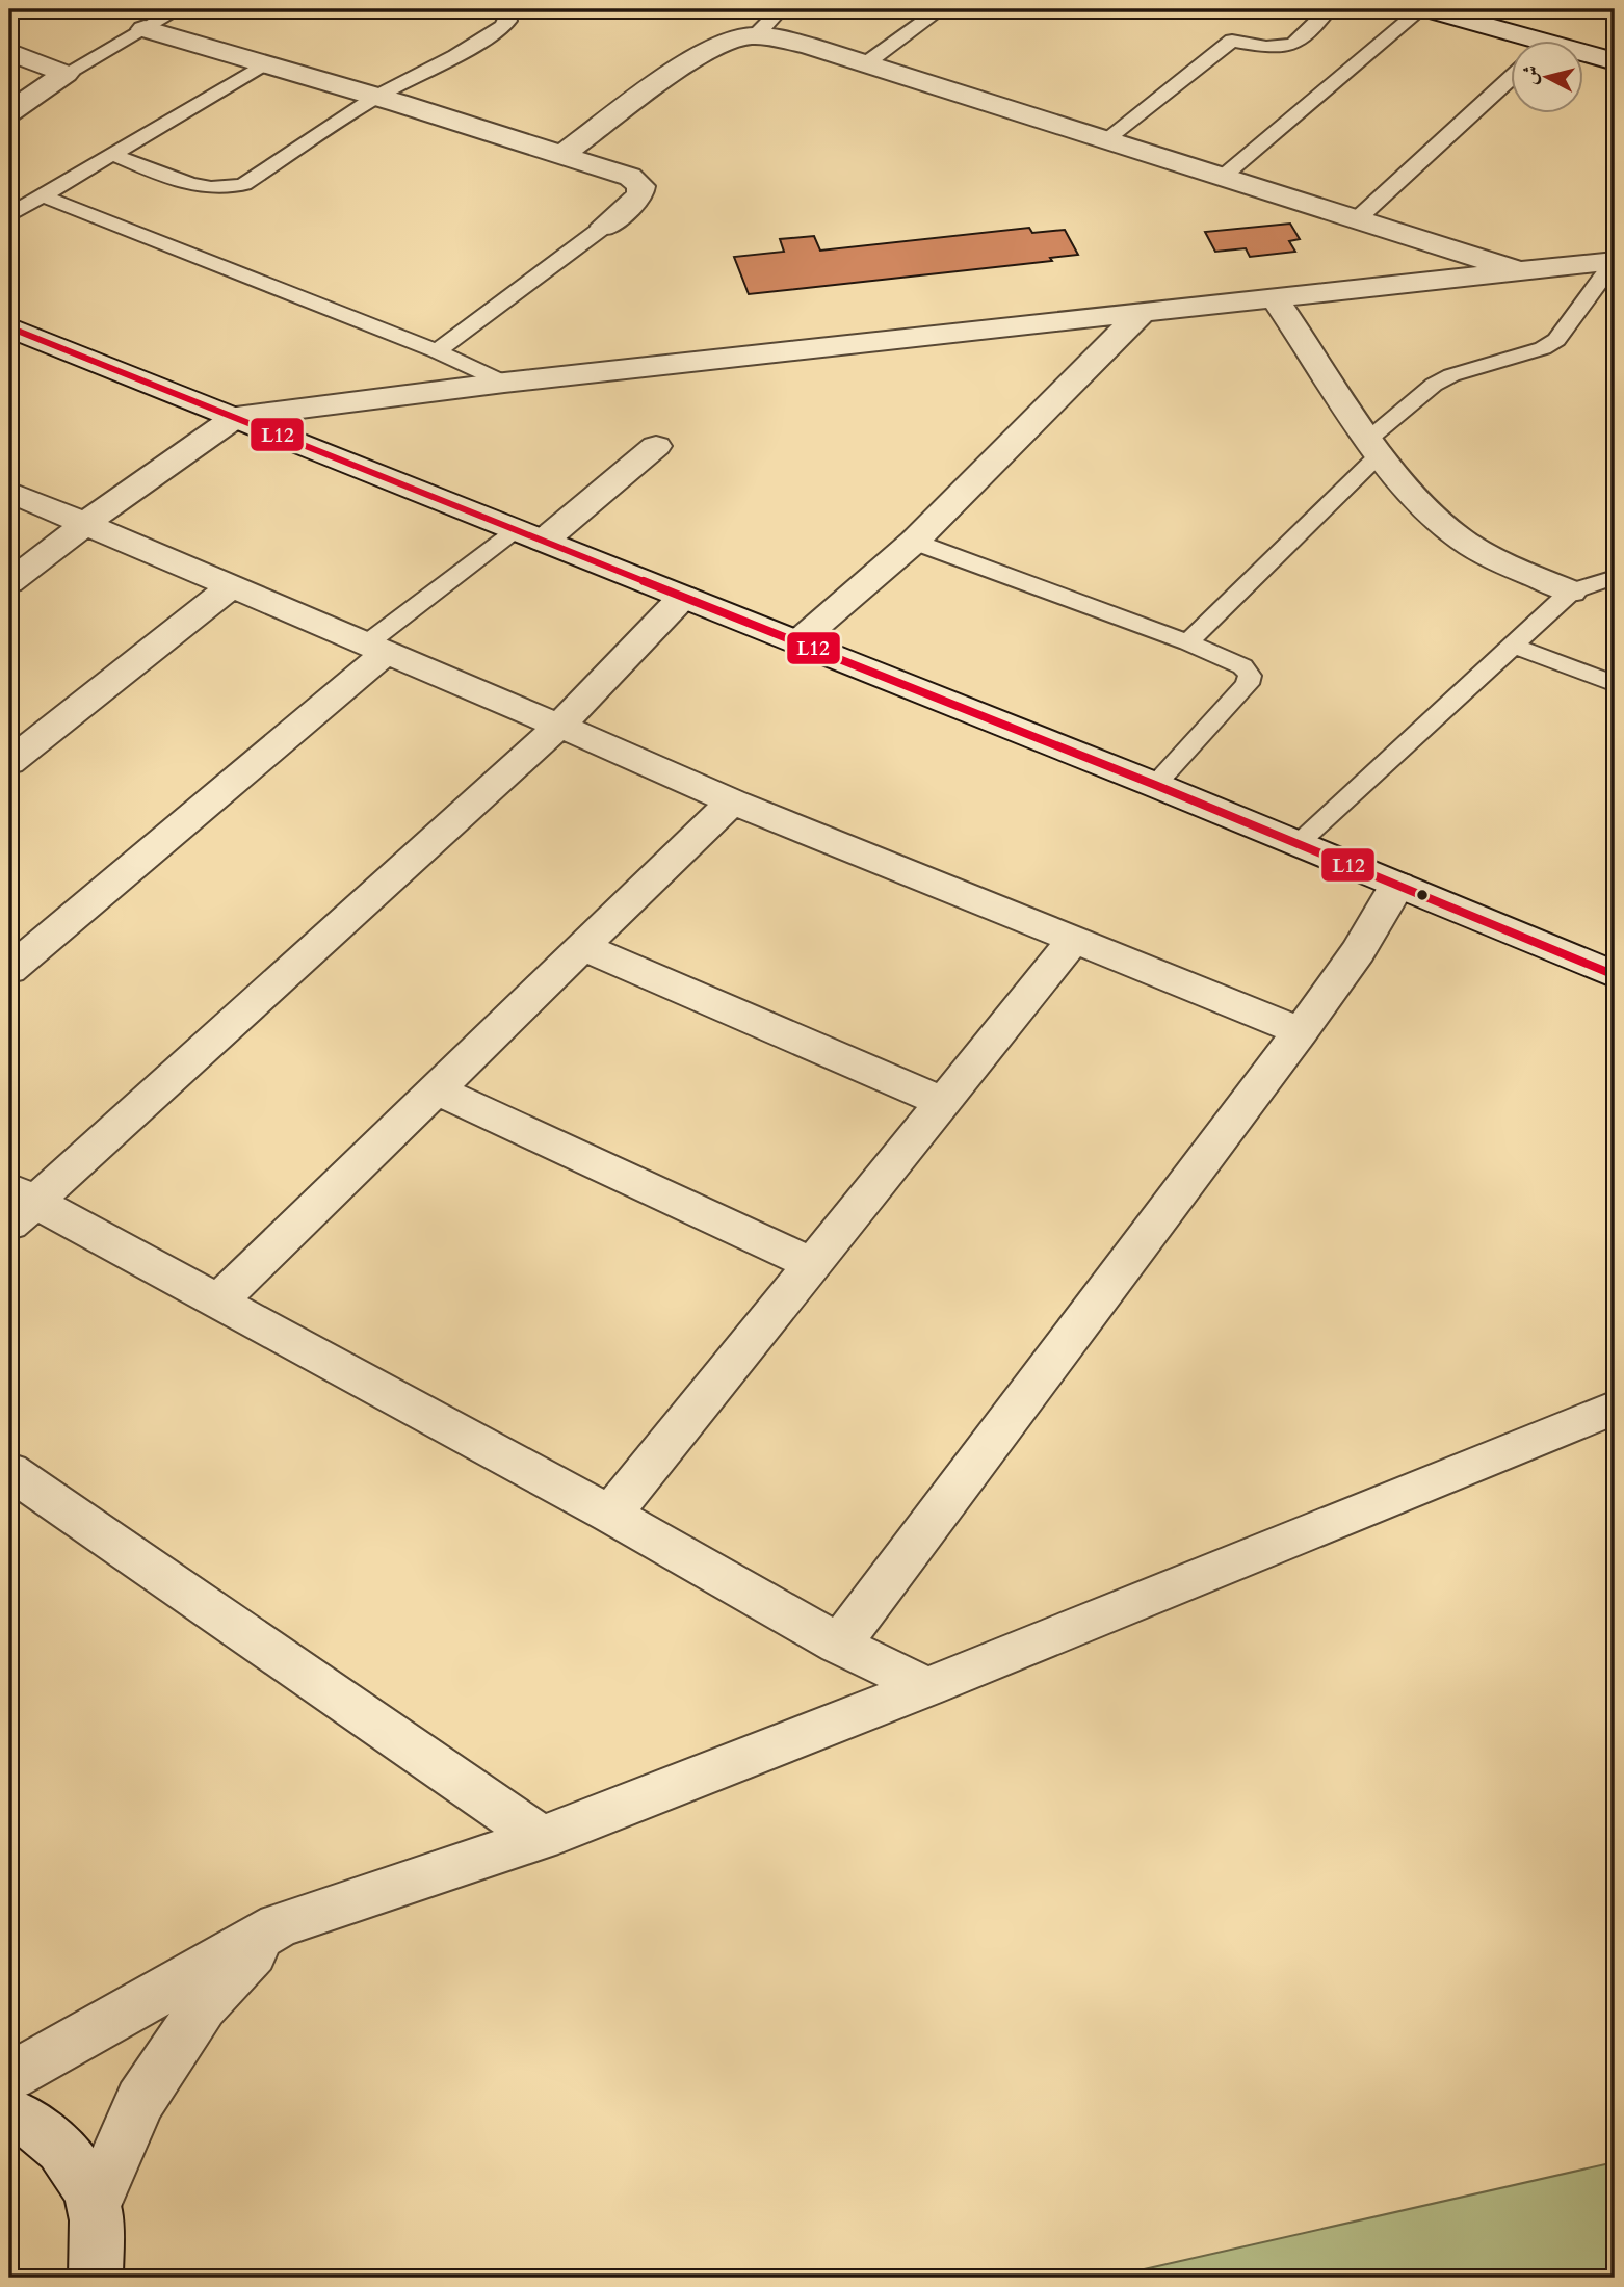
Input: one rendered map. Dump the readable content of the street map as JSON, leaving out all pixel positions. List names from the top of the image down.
{
  "lines": ["transit line L12"],
  "north": "left"
}
